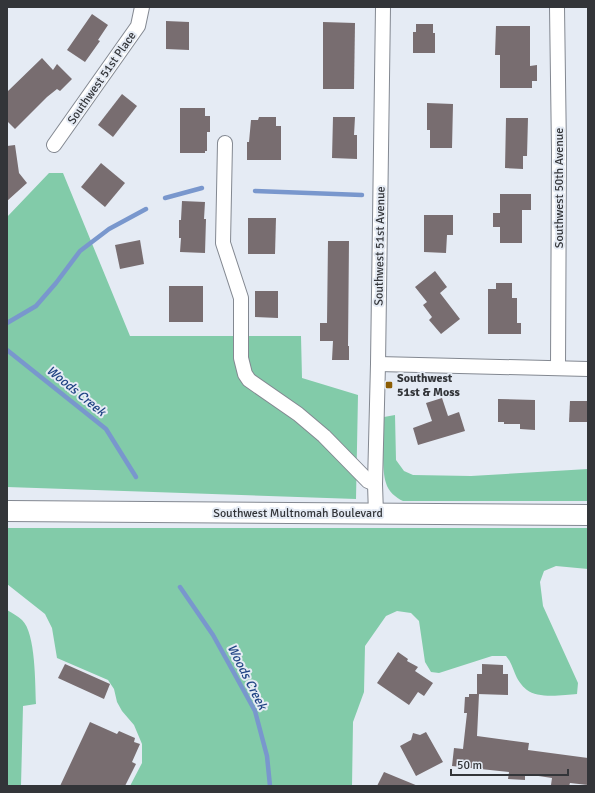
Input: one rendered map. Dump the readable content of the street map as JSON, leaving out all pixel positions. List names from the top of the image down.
{
  "streets": {
    "main road": ["Southwest Multnomah Boulevard"],
    "street": ["Southwest 51st Place", "Southwest 50th Avenue", "Southwest 51st Avenue"]
  },
  "crossings": [
    ["Southwest 51st Avenue", "Southwest Multnomah Boulevard"]
  ],
  "water": ["Woods Creek"],
  "places": {
    "transit": ["Southwest 51st & Moss"]
  },
  "scale_bar": "50 m"
}
